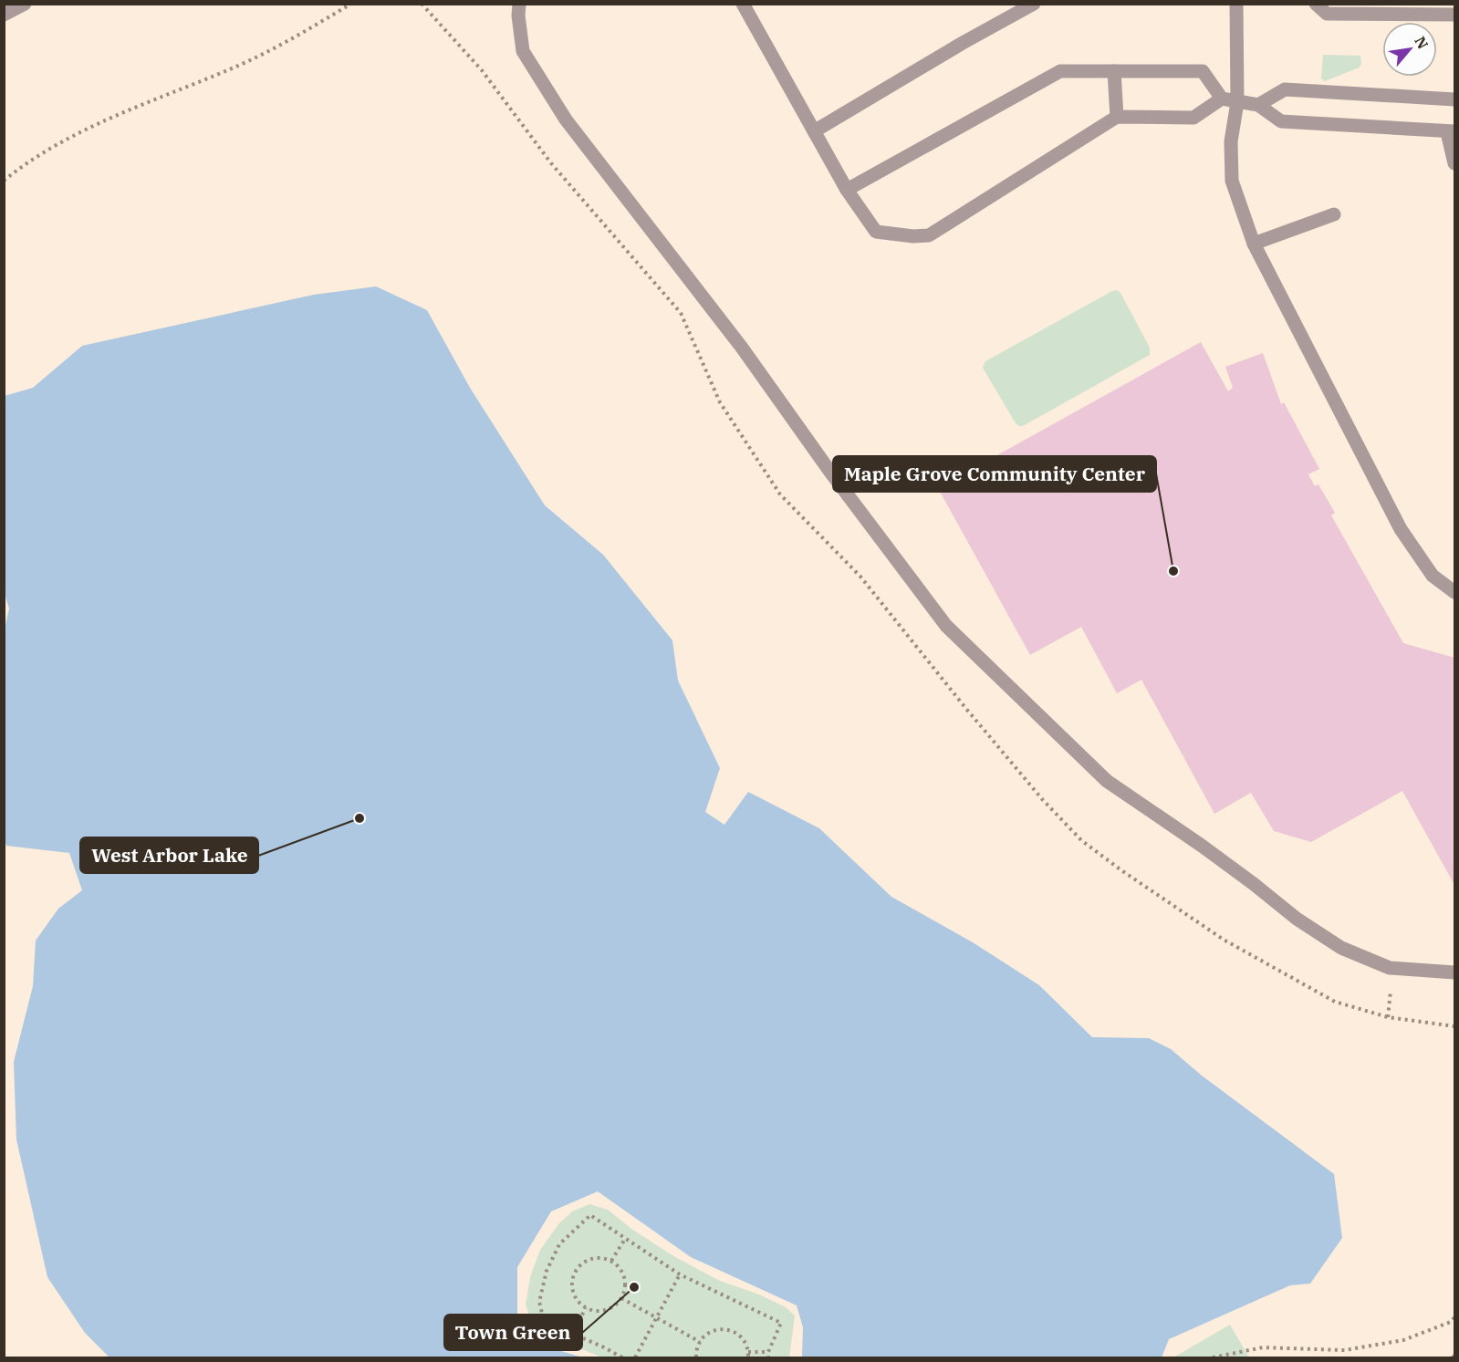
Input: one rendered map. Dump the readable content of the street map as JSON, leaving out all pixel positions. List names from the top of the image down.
{
  "places": ["Maple Grove Community Center", "West Arbor Lake", "Town Green"],
  "north": "top right"
}
